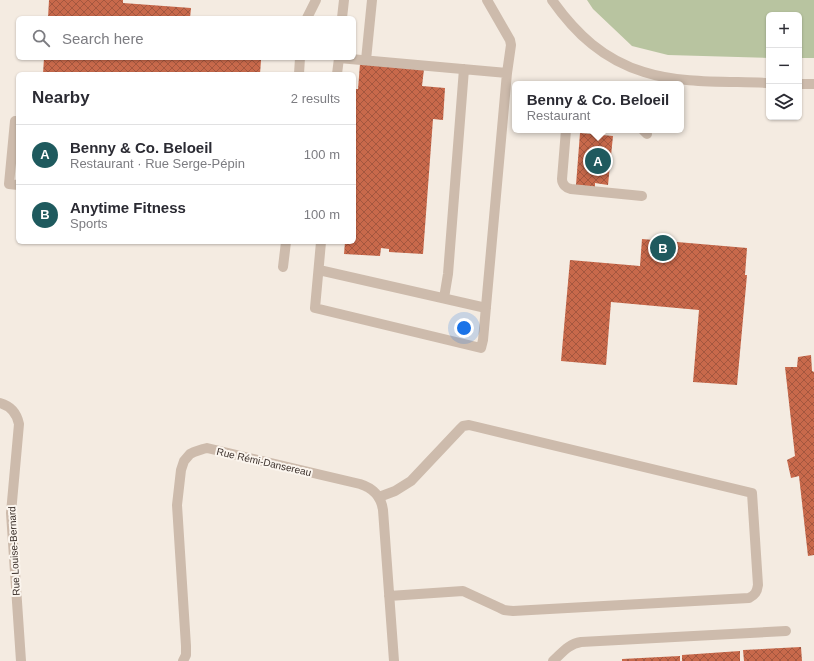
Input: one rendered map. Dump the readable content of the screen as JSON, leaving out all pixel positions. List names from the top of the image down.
{
  "streets": {
    "street": ["Rue Rémi-Dansereau", "Rue Louise-Bernard"]
  },
  "page": {
    "map_buttons": ["+", "−"],
    "search": "Search here",
    "heading": ["Nearby", "2 results"],
    "popup": ["Benny & Co. Beloeil", "Restaurant"],
    "list": [
      {
        "mark": "A",
        "name": "Benny & Co. Beloeil",
        "note": "Restaurant · Rue Serge-Pépin",
        "value": "100 m"
      },
      {
        "mark": "B",
        "name": "Anytime Fitness",
        "note": "Sports",
        "value": "100 m"
      }
    ],
    "pins": ["A", "B"]
  }
}
